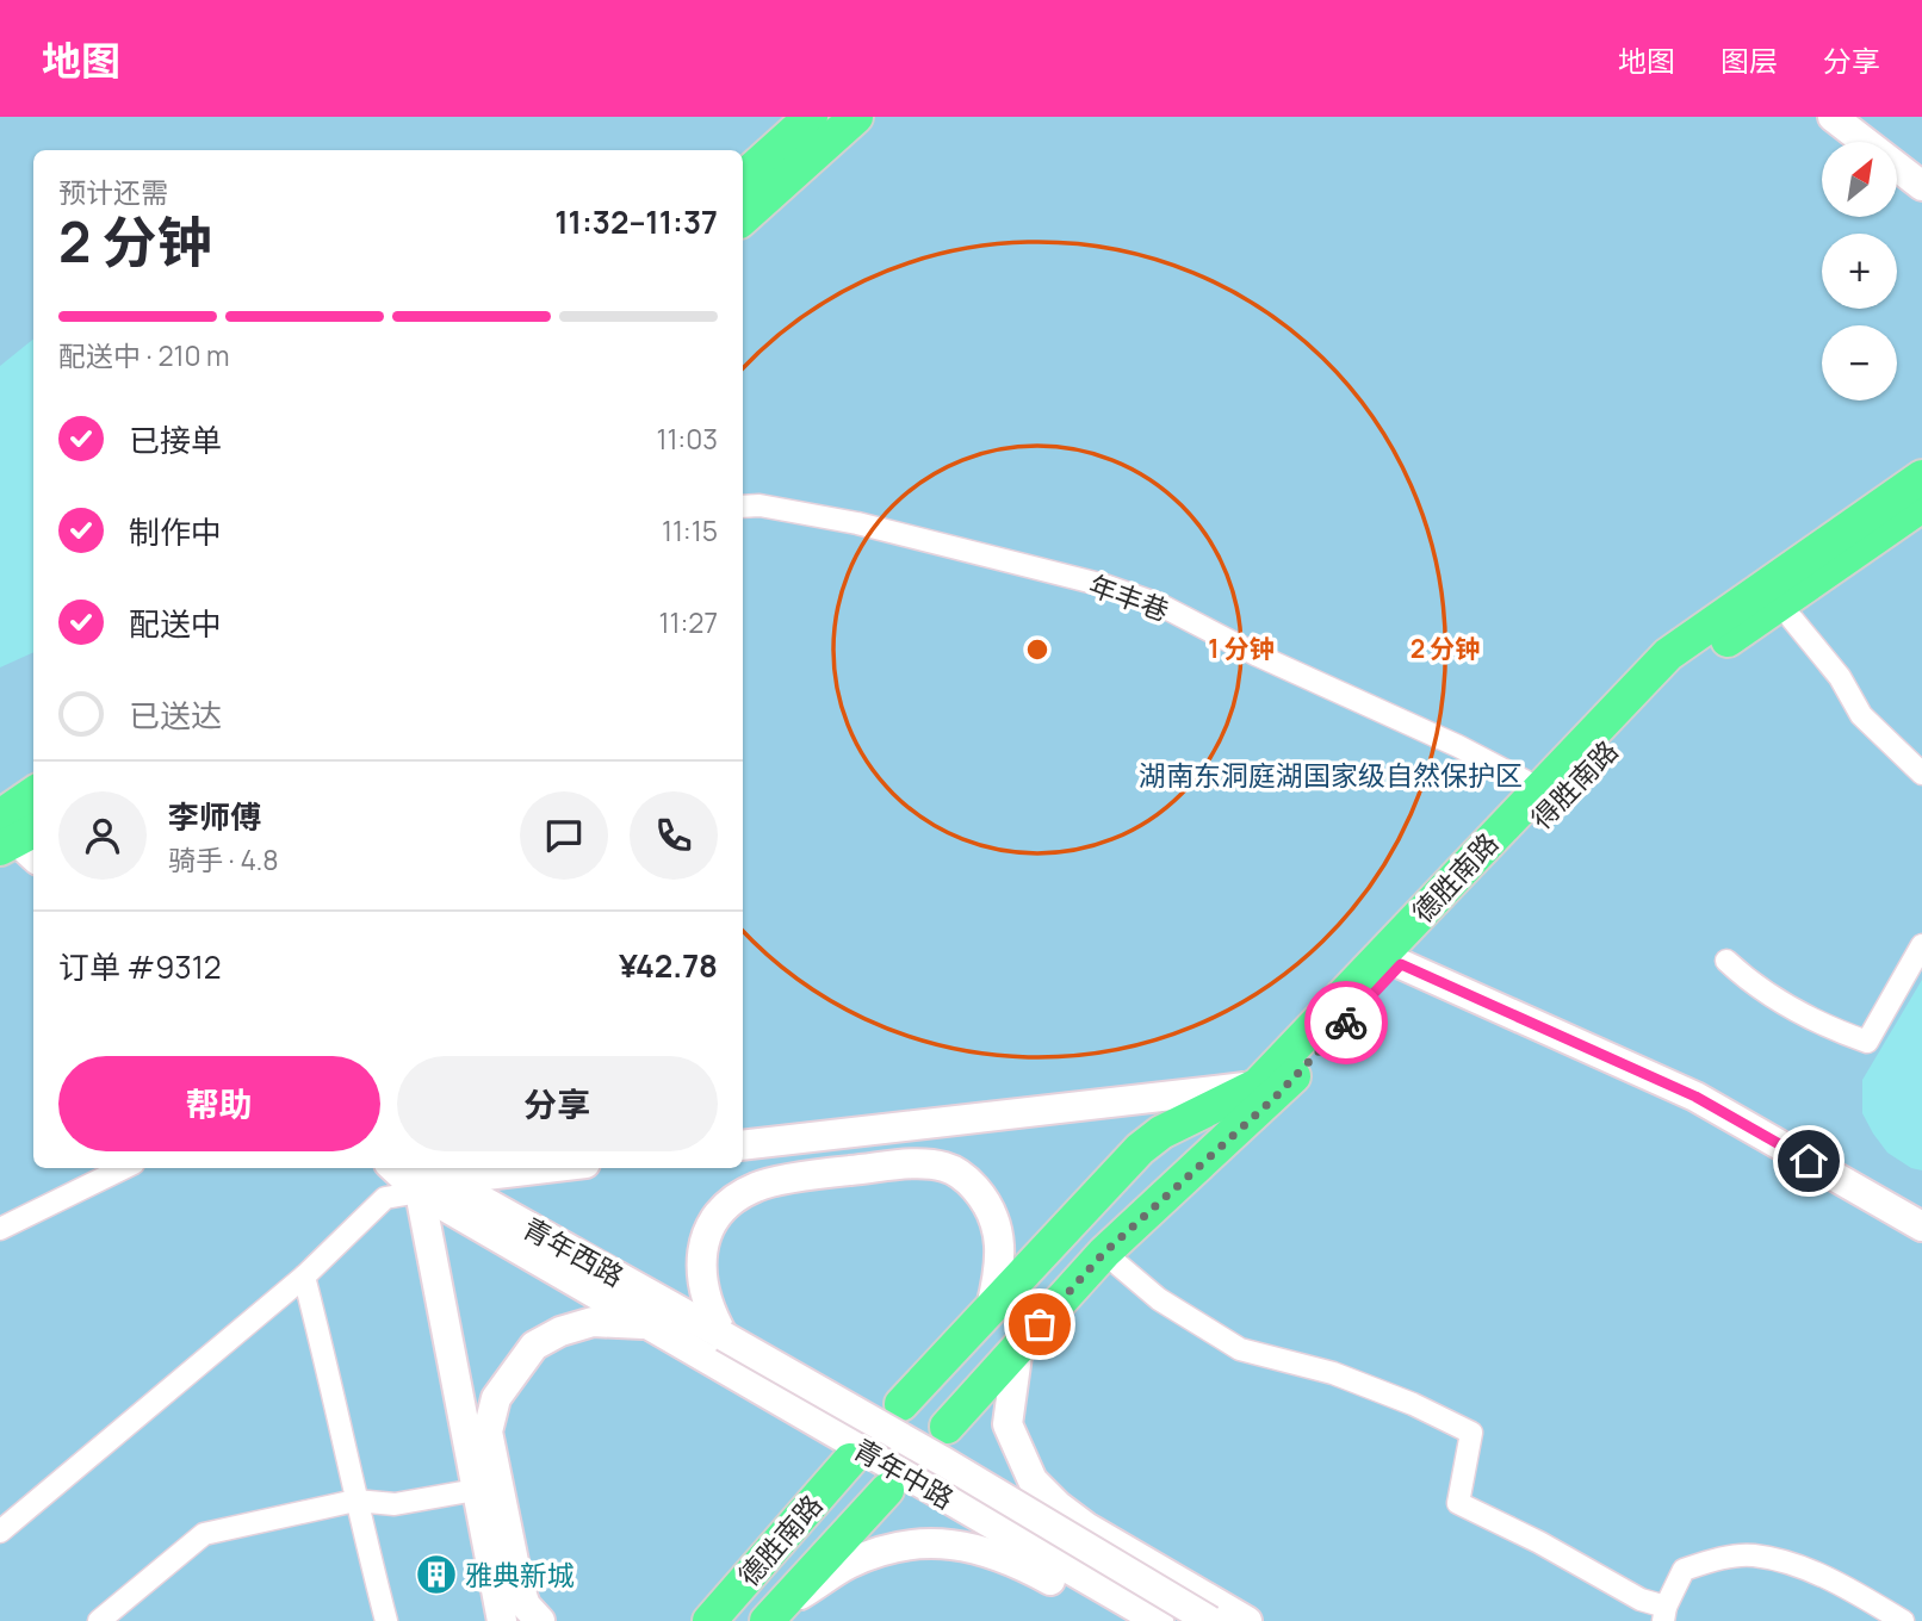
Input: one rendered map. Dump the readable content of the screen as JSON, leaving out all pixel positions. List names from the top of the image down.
{
  "streets": {
    "main road": [
      "得胜南路",
      "德胜南路",
      "青年西路",
      "青年中路"
    ],
    "street": ["年丰巷"]
  },
  "crossings": [
    ["年丰巷", "德胜南路"],
    ["青年西路", "青年中路"]
  ],
  "parks": ["湖南东洞庭湖国家级自然保护区"],
  "places": {
    "building": ["雅典新城"]
  },
  "north": "top right",
  "page": {
    "header": "地图",
    "nav": ["地图", "图层", "分享"],
    "map_buttons": ["+", "−"],
    "heading": ["2 分钟", "预计还需", "11:32–11:37"],
    "panel": [
      "李师傅",
      "骑手 · 4.8",
      "订单 #9312",
      "¥42.78"
    ],
    "bar": "配送中 · 210 m",
    "list": [
      ["已接单", "11:03"],
      ["制作中", "11:15"],
      ["配送中", "11:27"],
      "已送达"
    ],
    "buttons": ["帮助", "分享"]
  },
  "rings": ["1 分钟", "2 分钟"]
}
